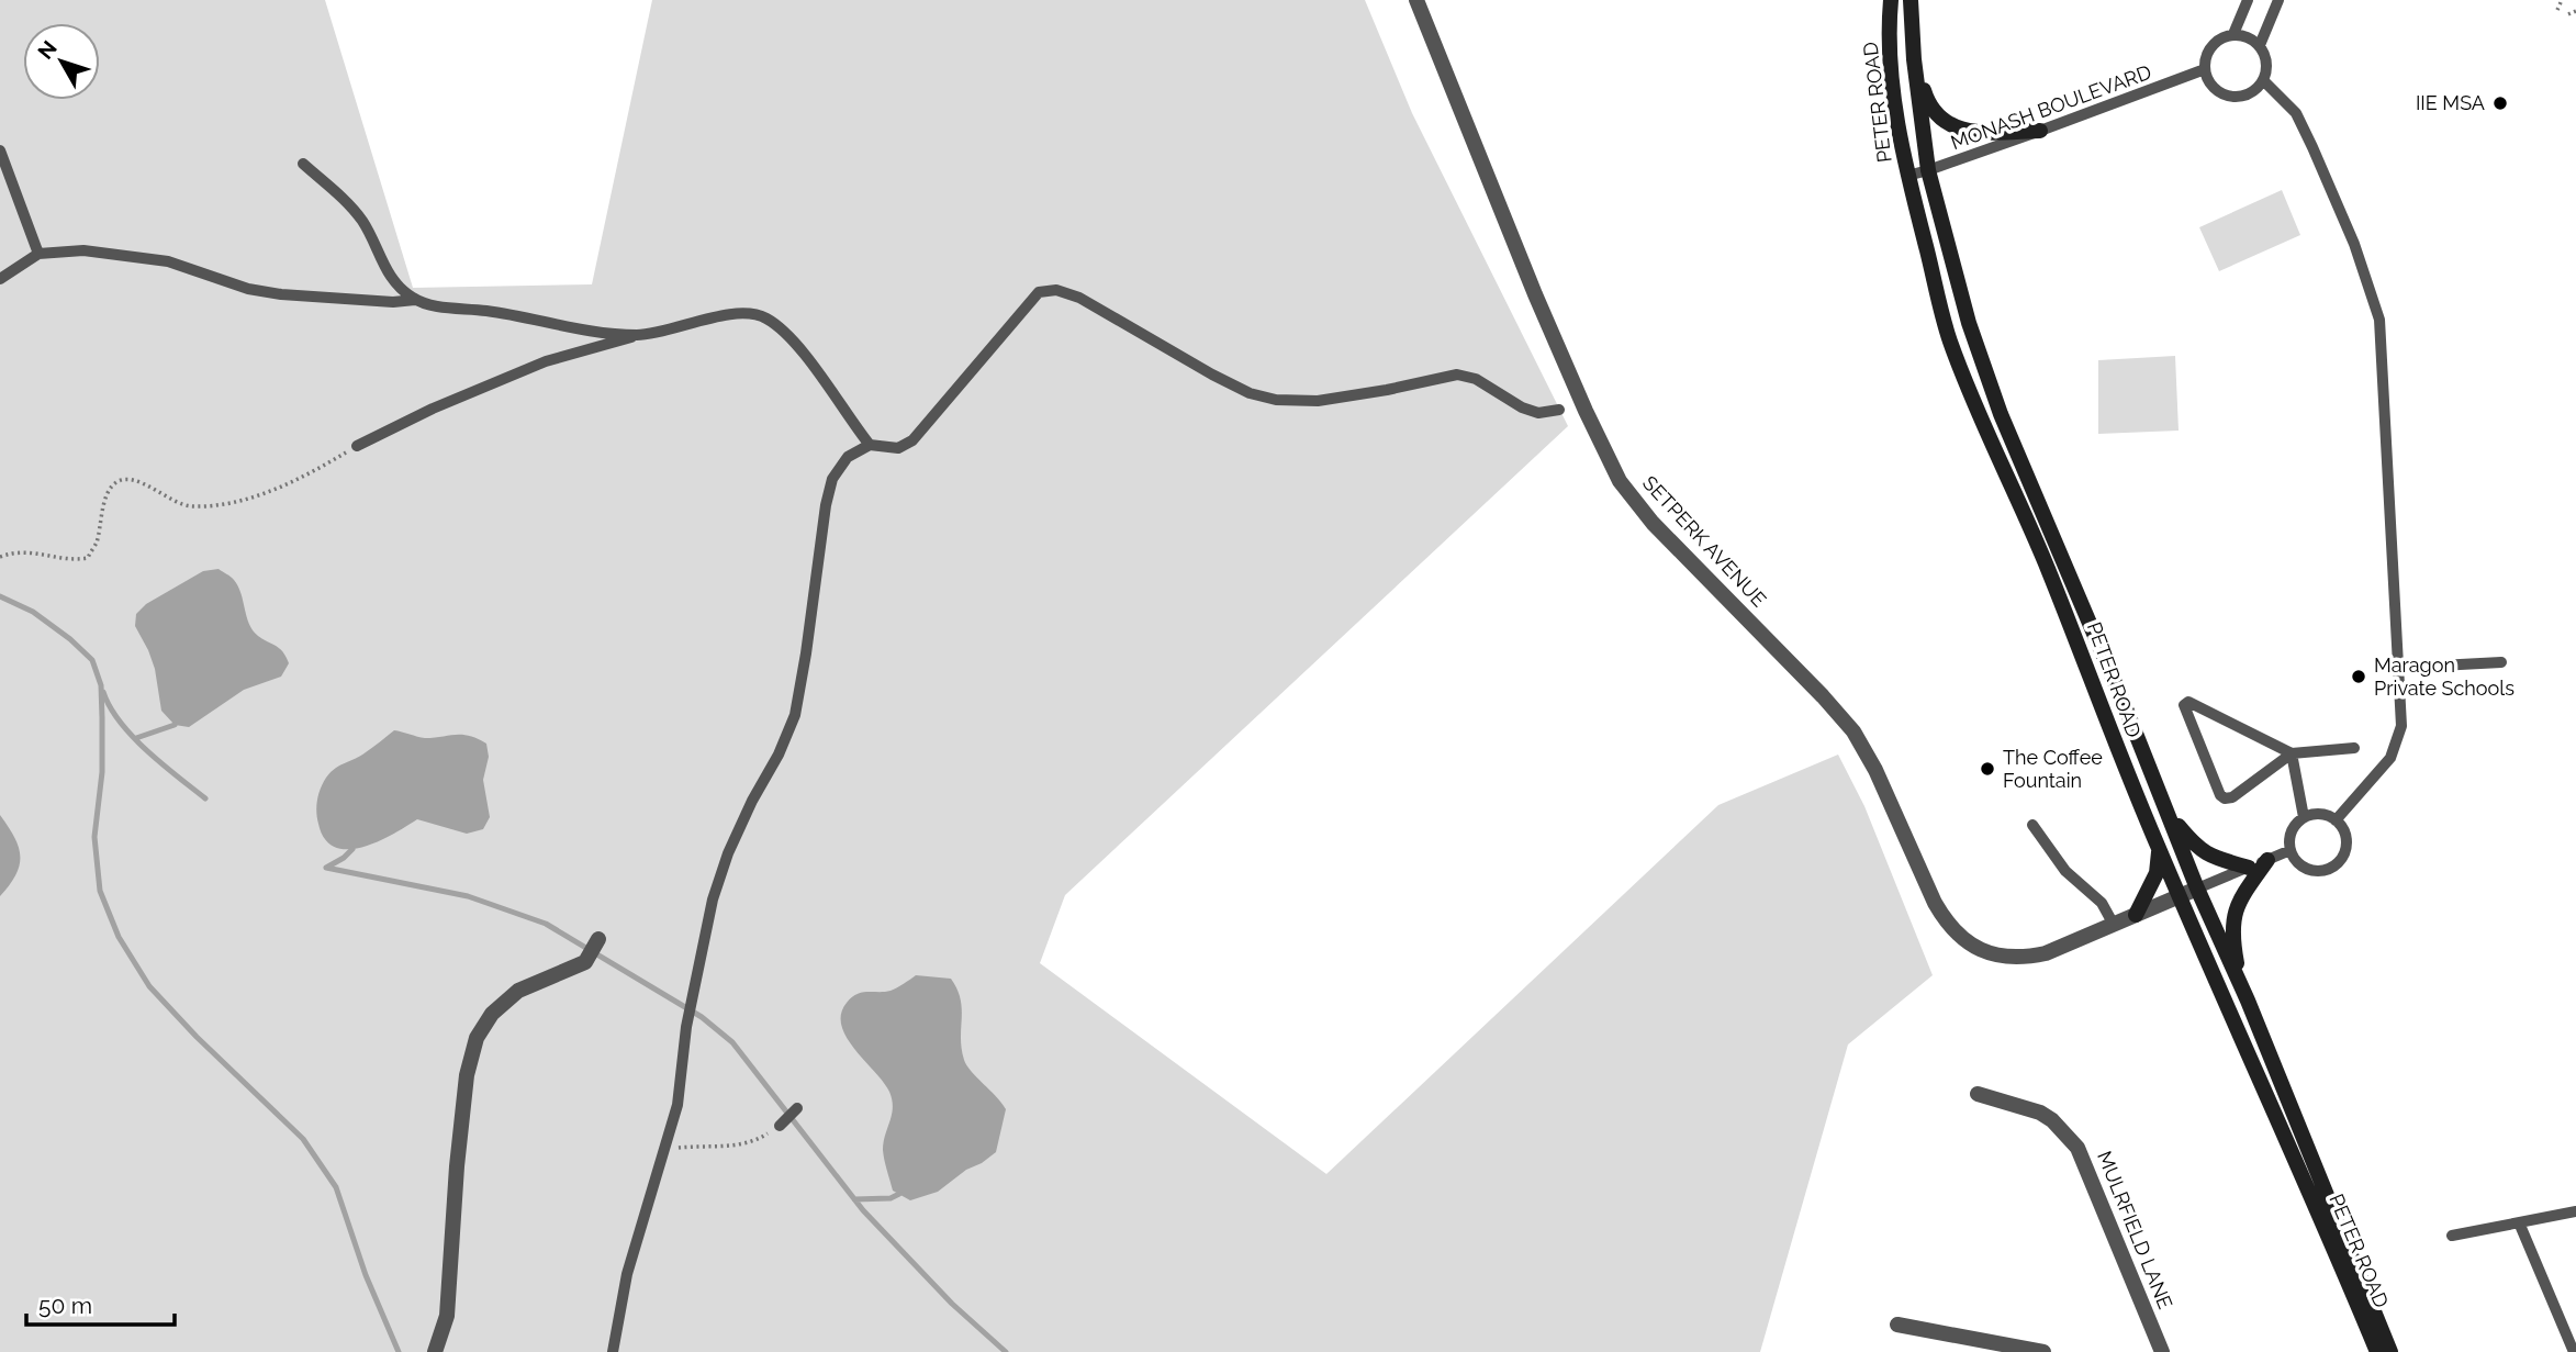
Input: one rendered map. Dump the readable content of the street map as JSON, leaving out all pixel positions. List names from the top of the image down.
{
  "streets": {
    "main road": ["PETER ROAD"],
    "street": ["SETPERK AVENUE", "MULRFIELD LANE"],
    "lane": ["MONASH BOULEVARD"]
  },
  "crossings": [
    ["PETER ROAD", "MONASH BOULEVARD"]
  ],
  "places": ["IIE MSA", "Maragon Private Schools", "The Coffee Fountain"],
  "scale_bar": "50 m",
  "north": "top left"
}
